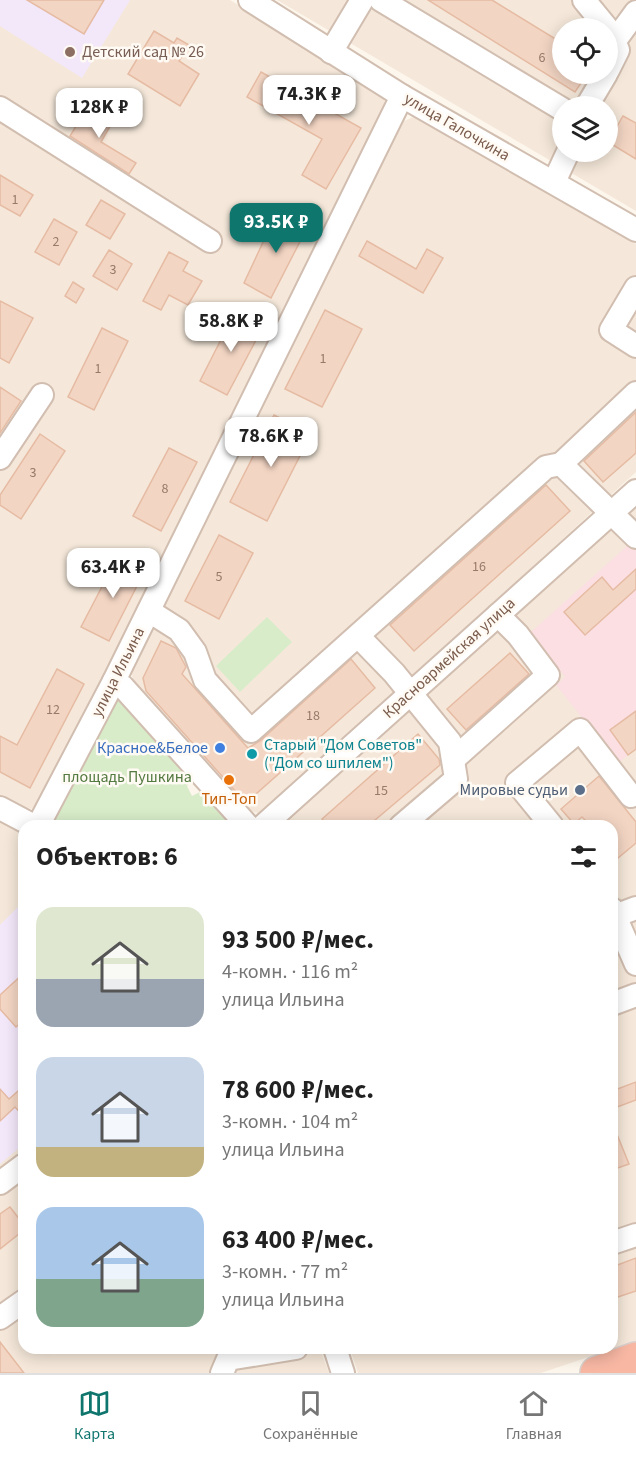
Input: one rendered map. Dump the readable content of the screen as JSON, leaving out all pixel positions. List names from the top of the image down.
{
  "streets": {
    "street": ["улица Галочкина", "Красноармейская улица", "улица Ильина"]
  },
  "crossings": [
    ["улица Галочкина", "улица Ильина"]
  ],
  "parks": ["площадь Пушкина"],
  "places": [
    "Детский сад № 26",
    "Красное&Белое",
    "Старый \"Дом Советов\" (\"Дом со шпилем\")",
    "Тип-Топ",
    "Мировые судьи"
  ],
  "house_numbers": [
    "6",
    "1",
    "2",
    "3",
    "1",
    "1",
    "3",
    "8",
    "16",
    "5",
    "12",
    "18",
    "15"
  ],
  "page": {
    "price": [
      "74.3K ₽",
      "128K ₽",
      "93.5K ₽",
      "58.8K ₽",
      "78.6K ₽",
      "63.4K ₽"
    ],
    "heading": "Объектов: 6",
    "list": [
      {
        "name": "93 500 ₽/мес.",
        "note": "4-комн. · 116 m² · улица Ильина"
      },
      {
        "name": "78 600 ₽/мес.",
        "note": "3-комн. · 104 m² · улица Ильина"
      },
      {
        "name": "63 400 ₽/мес.",
        "note": "3-комн. · 77 m² · улица Ильина"
      }
    ],
    "tabs": ["Карта", "Сохранённые", "Главная"]
  }
}
